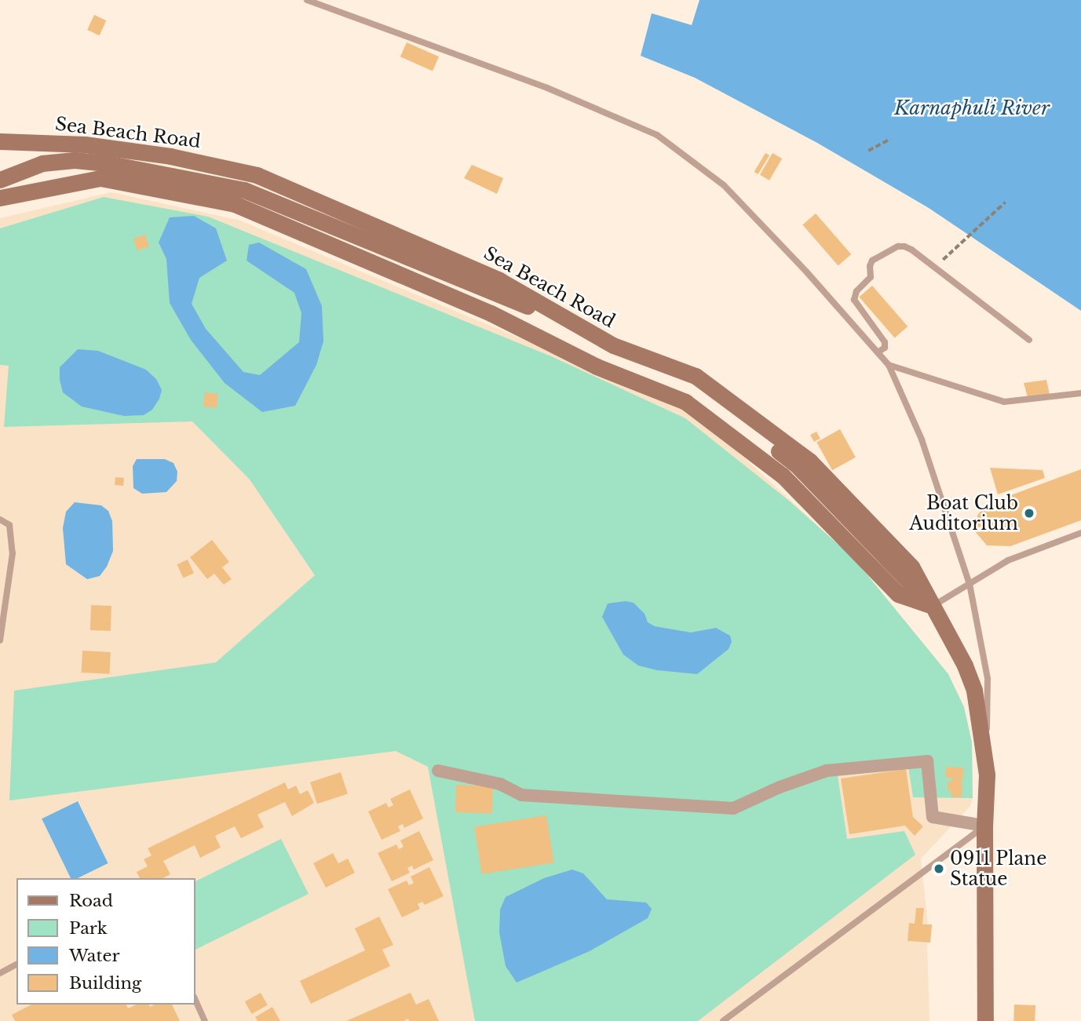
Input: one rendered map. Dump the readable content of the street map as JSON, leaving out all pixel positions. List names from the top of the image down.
{
  "streets": {
    "main road": ["Sea Beach Road"]
  },
  "water": ["Karnaphuli River"],
  "places": ["Boat Club Auditorium", "0911 Plane Statue"],
  "legend": [
    "Road",
    "Park",
    "Water",
    "Building"
  ]
}
